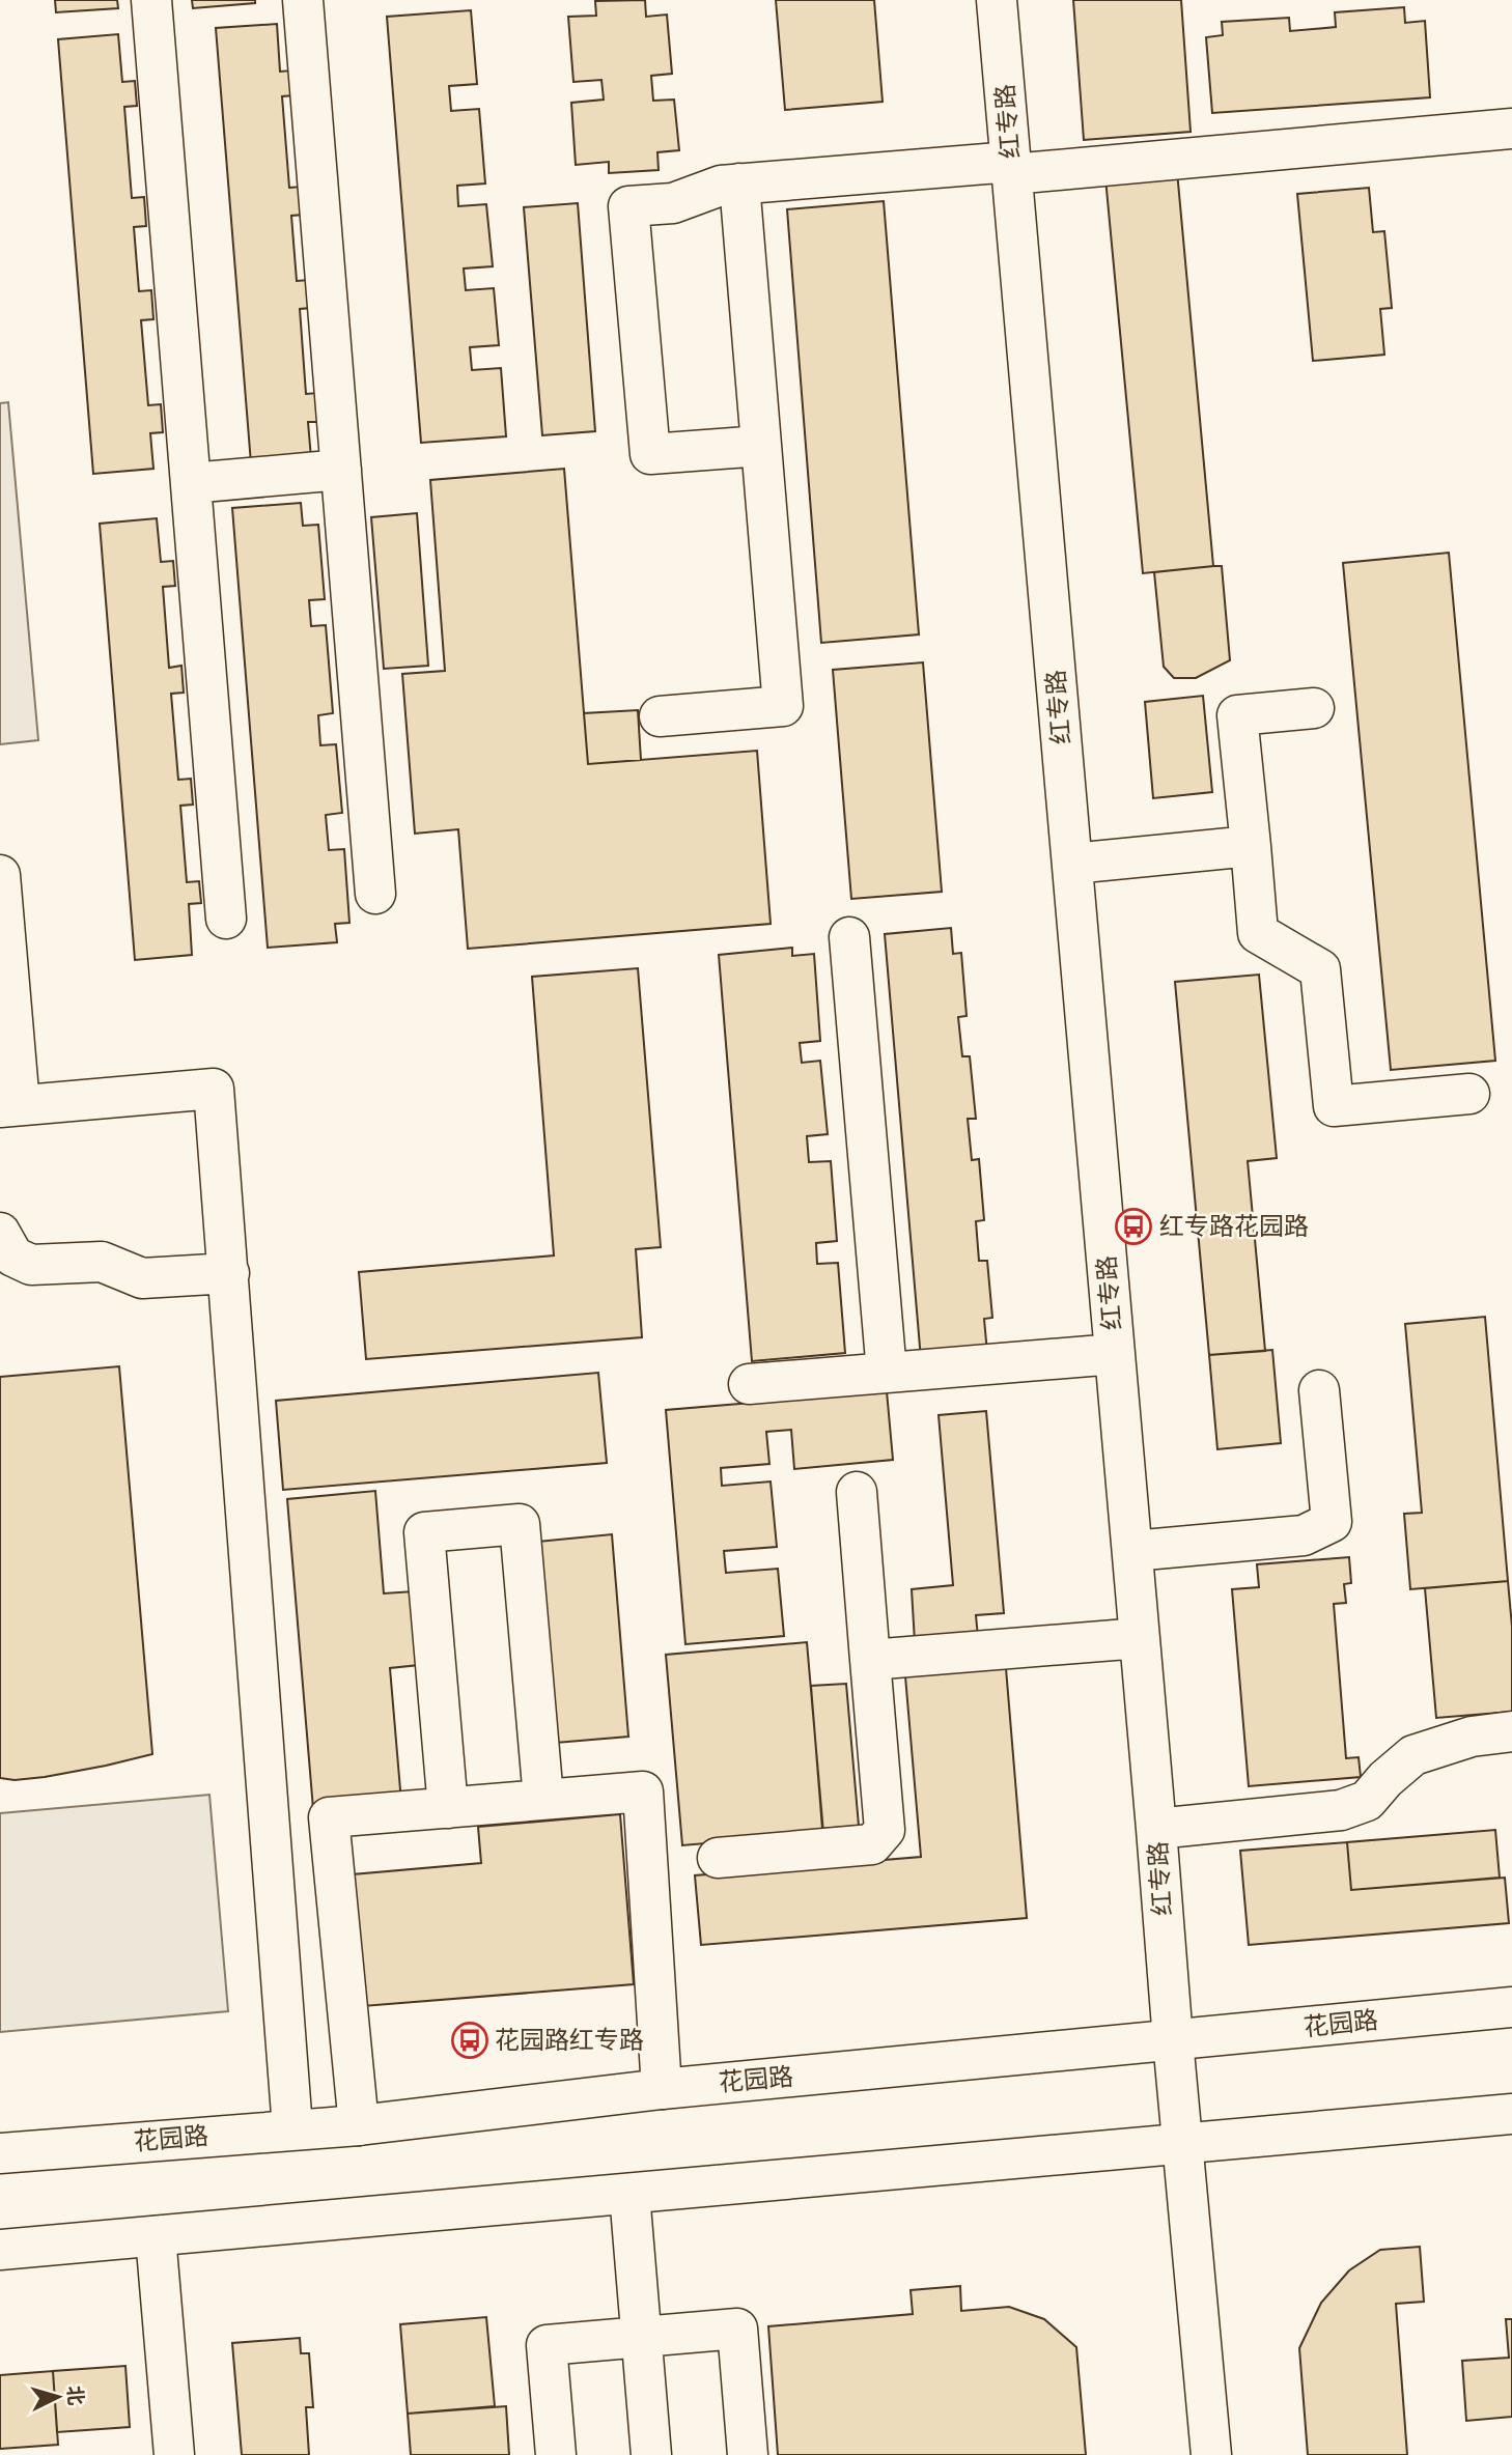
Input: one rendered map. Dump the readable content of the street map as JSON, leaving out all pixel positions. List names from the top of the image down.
{
  "streets": {
    "main road": ["红专路", "花园路"]
  },
  "crossings": [
    ["红专路", "花园路"]
  ],
  "places": {
    "bus stop": ["红专路花园路", "花园路红专路"]
  },
  "north": "right"
}
